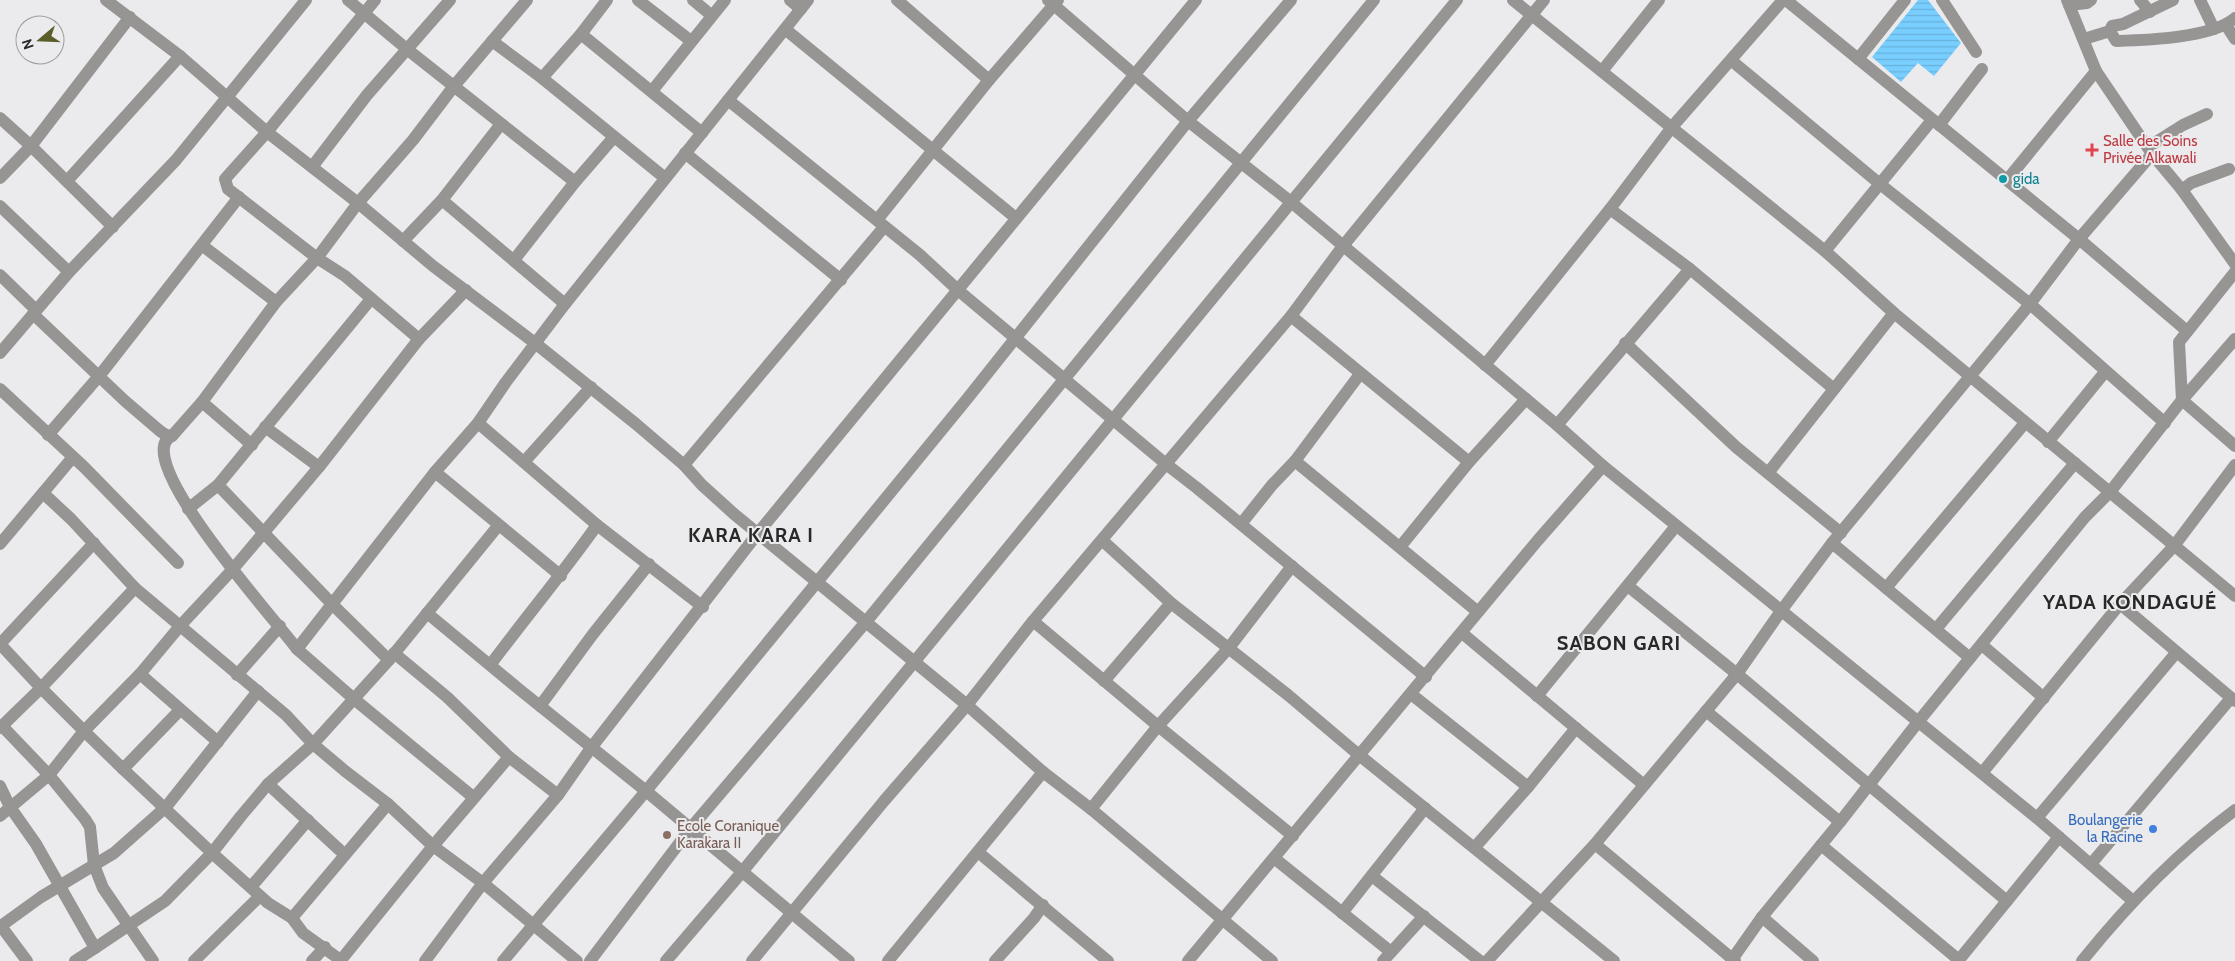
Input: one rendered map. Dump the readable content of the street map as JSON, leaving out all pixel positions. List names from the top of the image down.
{
  "districts": ["KARA KARA I", "YADA KONDAGUÉ", "SABON GARI"],
  "places": {
    "health": ["Salle des Soins Privée Alkawali"],
    "other": ["gida", "Boulangerie la Racine", "Ecole Coranique Karakara II"]
  },
  "north": "left"
}
